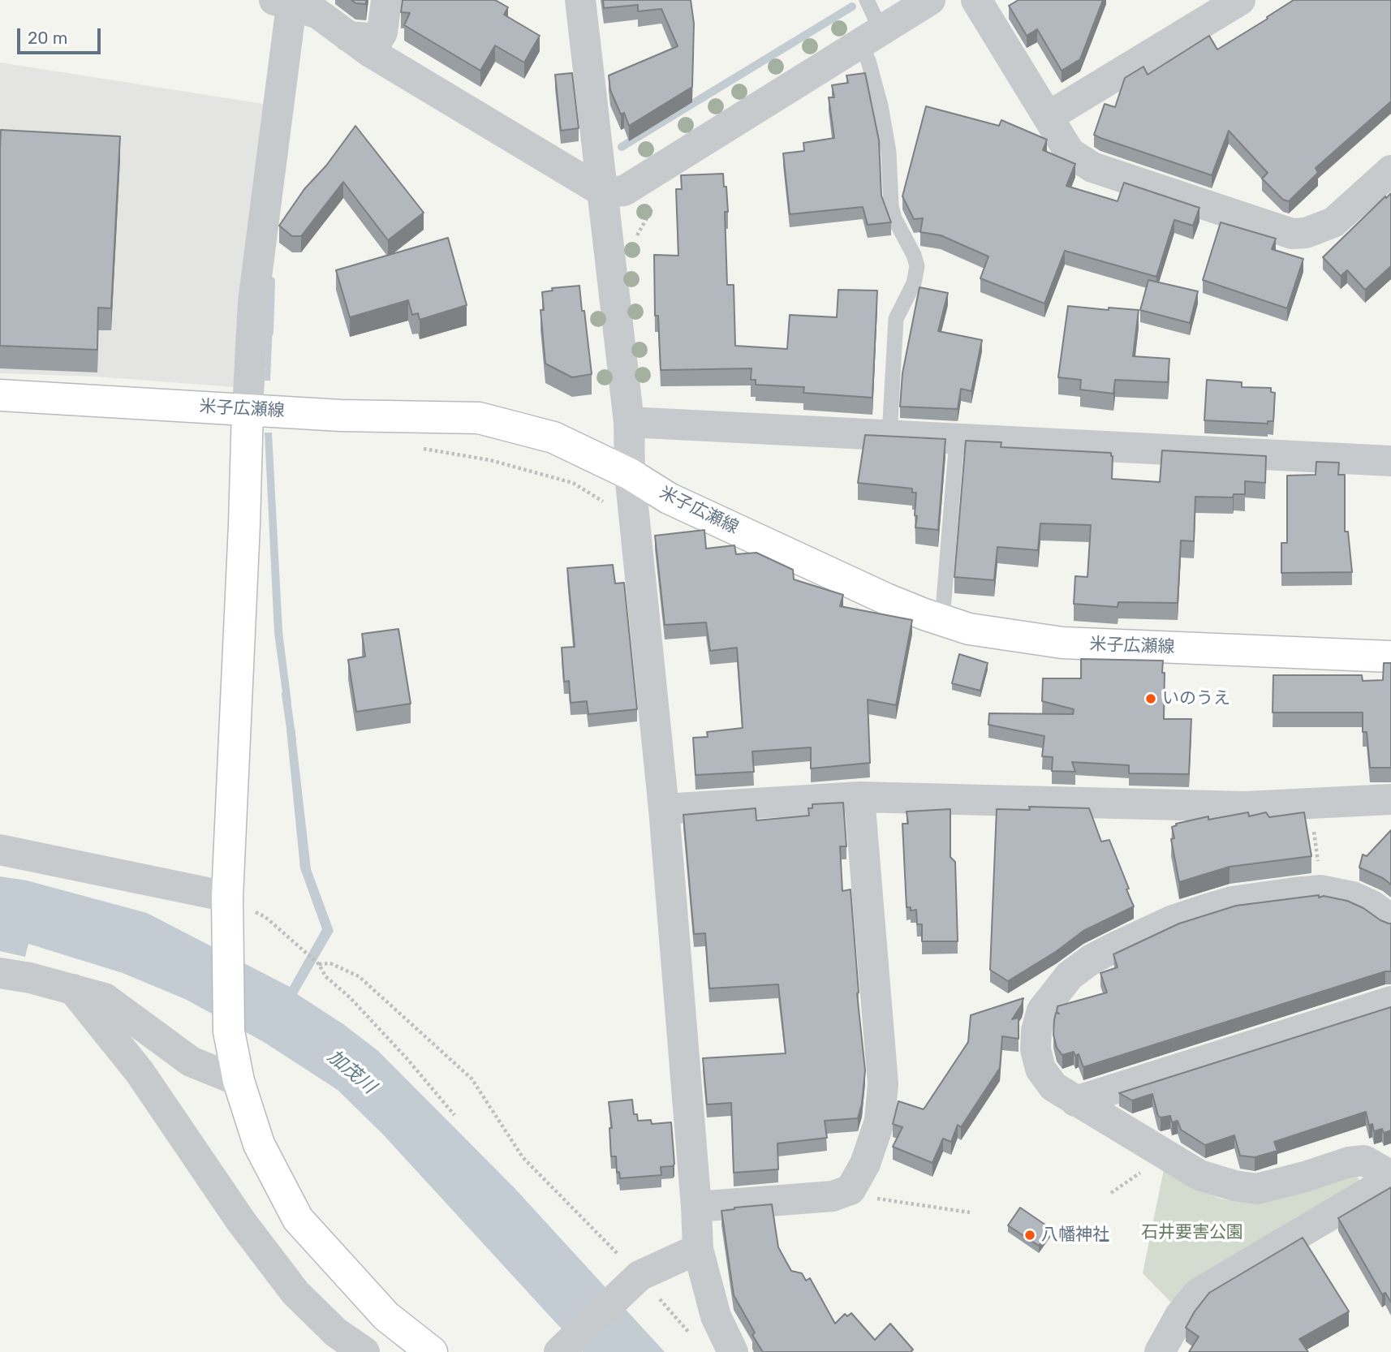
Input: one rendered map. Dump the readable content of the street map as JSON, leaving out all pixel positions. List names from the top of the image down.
{
  "streets": {
    "main road": ["米子広瀬線"]
  },
  "water": ["加茂川"],
  "parks": ["石井要害公園"],
  "places": ["いのうえ", "八幡神社"],
  "scale_bar": "20 m"
}
